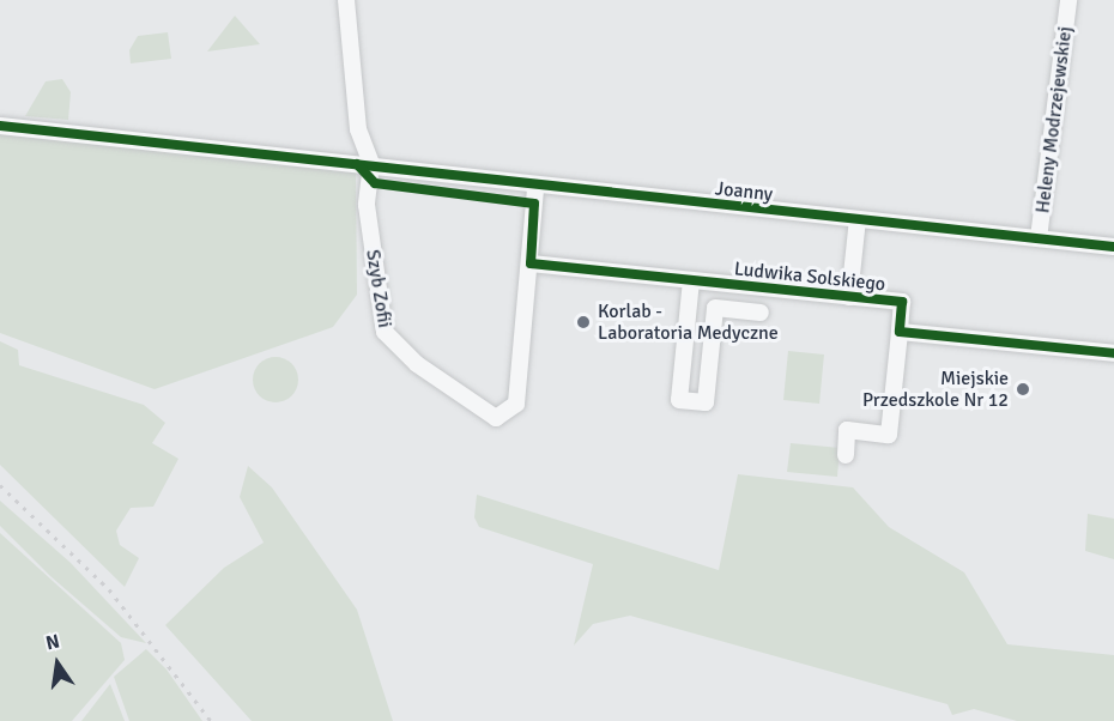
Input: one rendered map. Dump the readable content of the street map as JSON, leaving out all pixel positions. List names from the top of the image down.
{
  "streets": {
    "street": [
      "Heleny Modrzejewskiej",
      "Joanny",
      "Ludwika Solskiego",
      "Szyb Zofii"
    ]
  },
  "crossings": [
    ["Heleny Modrzejewskiej", "Joanny"],
    ["Joanny", "Szyb Zofii"],
    ["Ludwika Solskiego", "Szyb Zofii"]
  ],
  "places": ["Korlab - Laboratoria Medyczne", "Miejskie Przedszkole Nr 12"],
  "north": "top"
}
